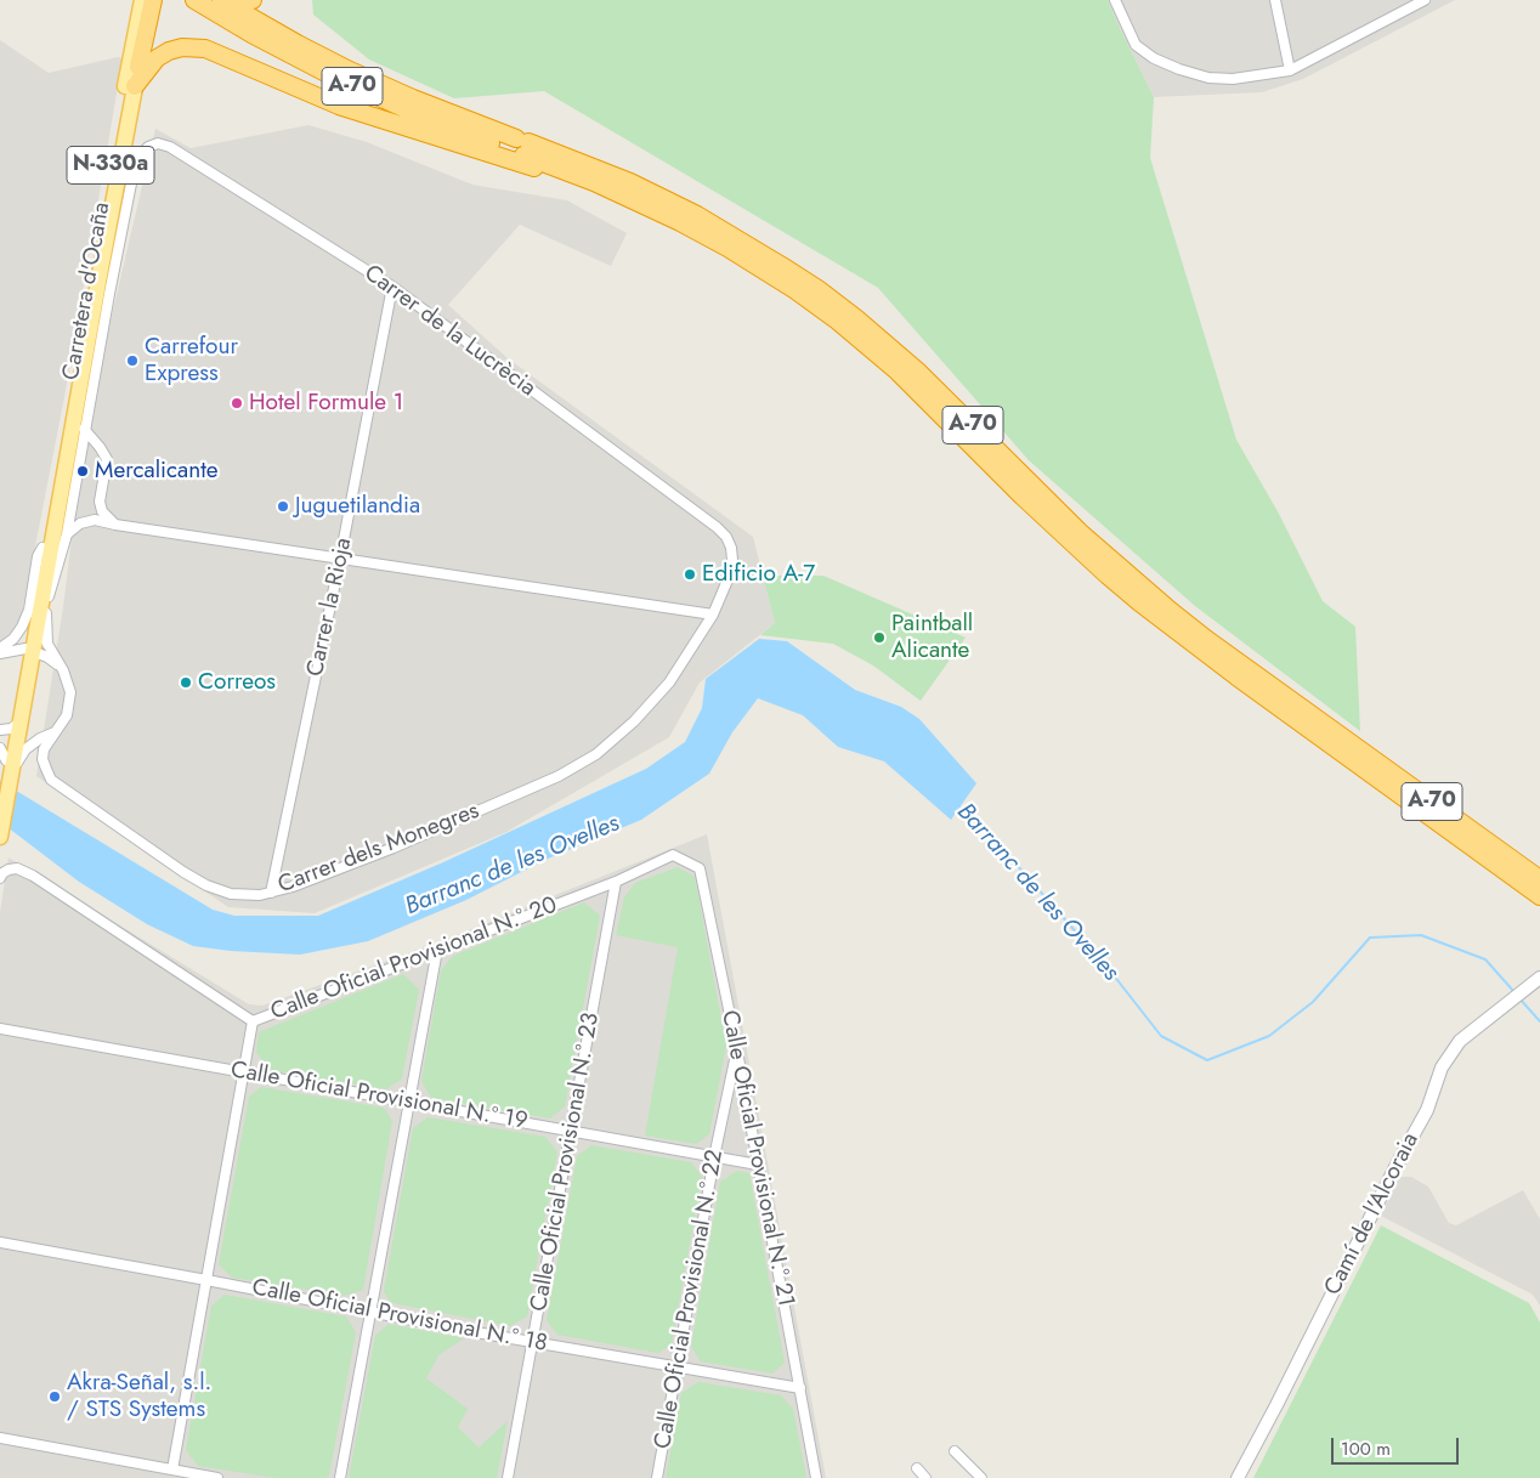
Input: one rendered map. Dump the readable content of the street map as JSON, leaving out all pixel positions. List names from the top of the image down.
{
  "streets": {
    "highway": ["A-70"],
    "main road": ["N-330a", "Carretera d'Ocaña"],
    "street": [
      "Carrer de la Lucrècia",
      "Carrer la Rioja",
      "Carrer dels Monegres",
      "Calle Oficial Provisional N.º 20",
      "Calle Oficial Provisional N.º 19",
      "Calle Oficial Provisional N.º 21",
      "Calle Oficial Provisional N.º 23",
      "Camí de l'Alcoraia",
      "Calle Oficial Provisional N.º 22",
      "Calle Oficial Provisional N.º 18"
    ]
  },
  "crossings": [
    ["Carretera d'Ocaña", "Carrer de la Lucrècia"],
    ["Carretera d'Ocaña", "Carrer dels Monegres"],
    ["Carrer de la Lucrècia", "Carrer la Rioja"],
    ["Carrer de la Lucrècia", "Carrer dels Monegres"],
    ["Carrer la Rioja", "Carrer dels Monegres"],
    ["Calle Oficial Provisional N.º 20", "Calle Oficial Provisional N.º 21"],
    ["Calle Oficial Provisional N.º 20", "Calle Oficial Provisional N.º 23"],
    ["Calle Oficial Provisional N.º 19", "Calle Oficial Provisional N.º 21"],
    ["Calle Oficial Provisional N.º 19", "Calle Oficial Provisional N.º 23"],
    ["Calle Oficial Provisional N.º 19", "Calle Oficial Provisional N.º 22"],
    ["Calle Oficial Provisional N.º 21", "Calle Oficial Provisional N.º 22"],
    ["Calle Oficial Provisional N.º 21", "Calle Oficial Provisional N.º 18"],
    ["Calle Oficial Provisional N.º 23", "Calle Oficial Provisional N.º 18"],
    ["Calle Oficial Provisional N.º 22", "Calle Oficial Provisional N.º 18"]
  ],
  "water": ["Barranc de les Ovelles"],
  "places": [
    "Carrefour Express",
    "Hotel Formule 1",
    "Mercalicante",
    "Juguetilandia",
    "Edificio A-7",
    "Paintball Alicante",
    "Correos",
    "Akra-Señal, s.l. / STS Systems"
  ],
  "scale_bar": "100 m"
}
